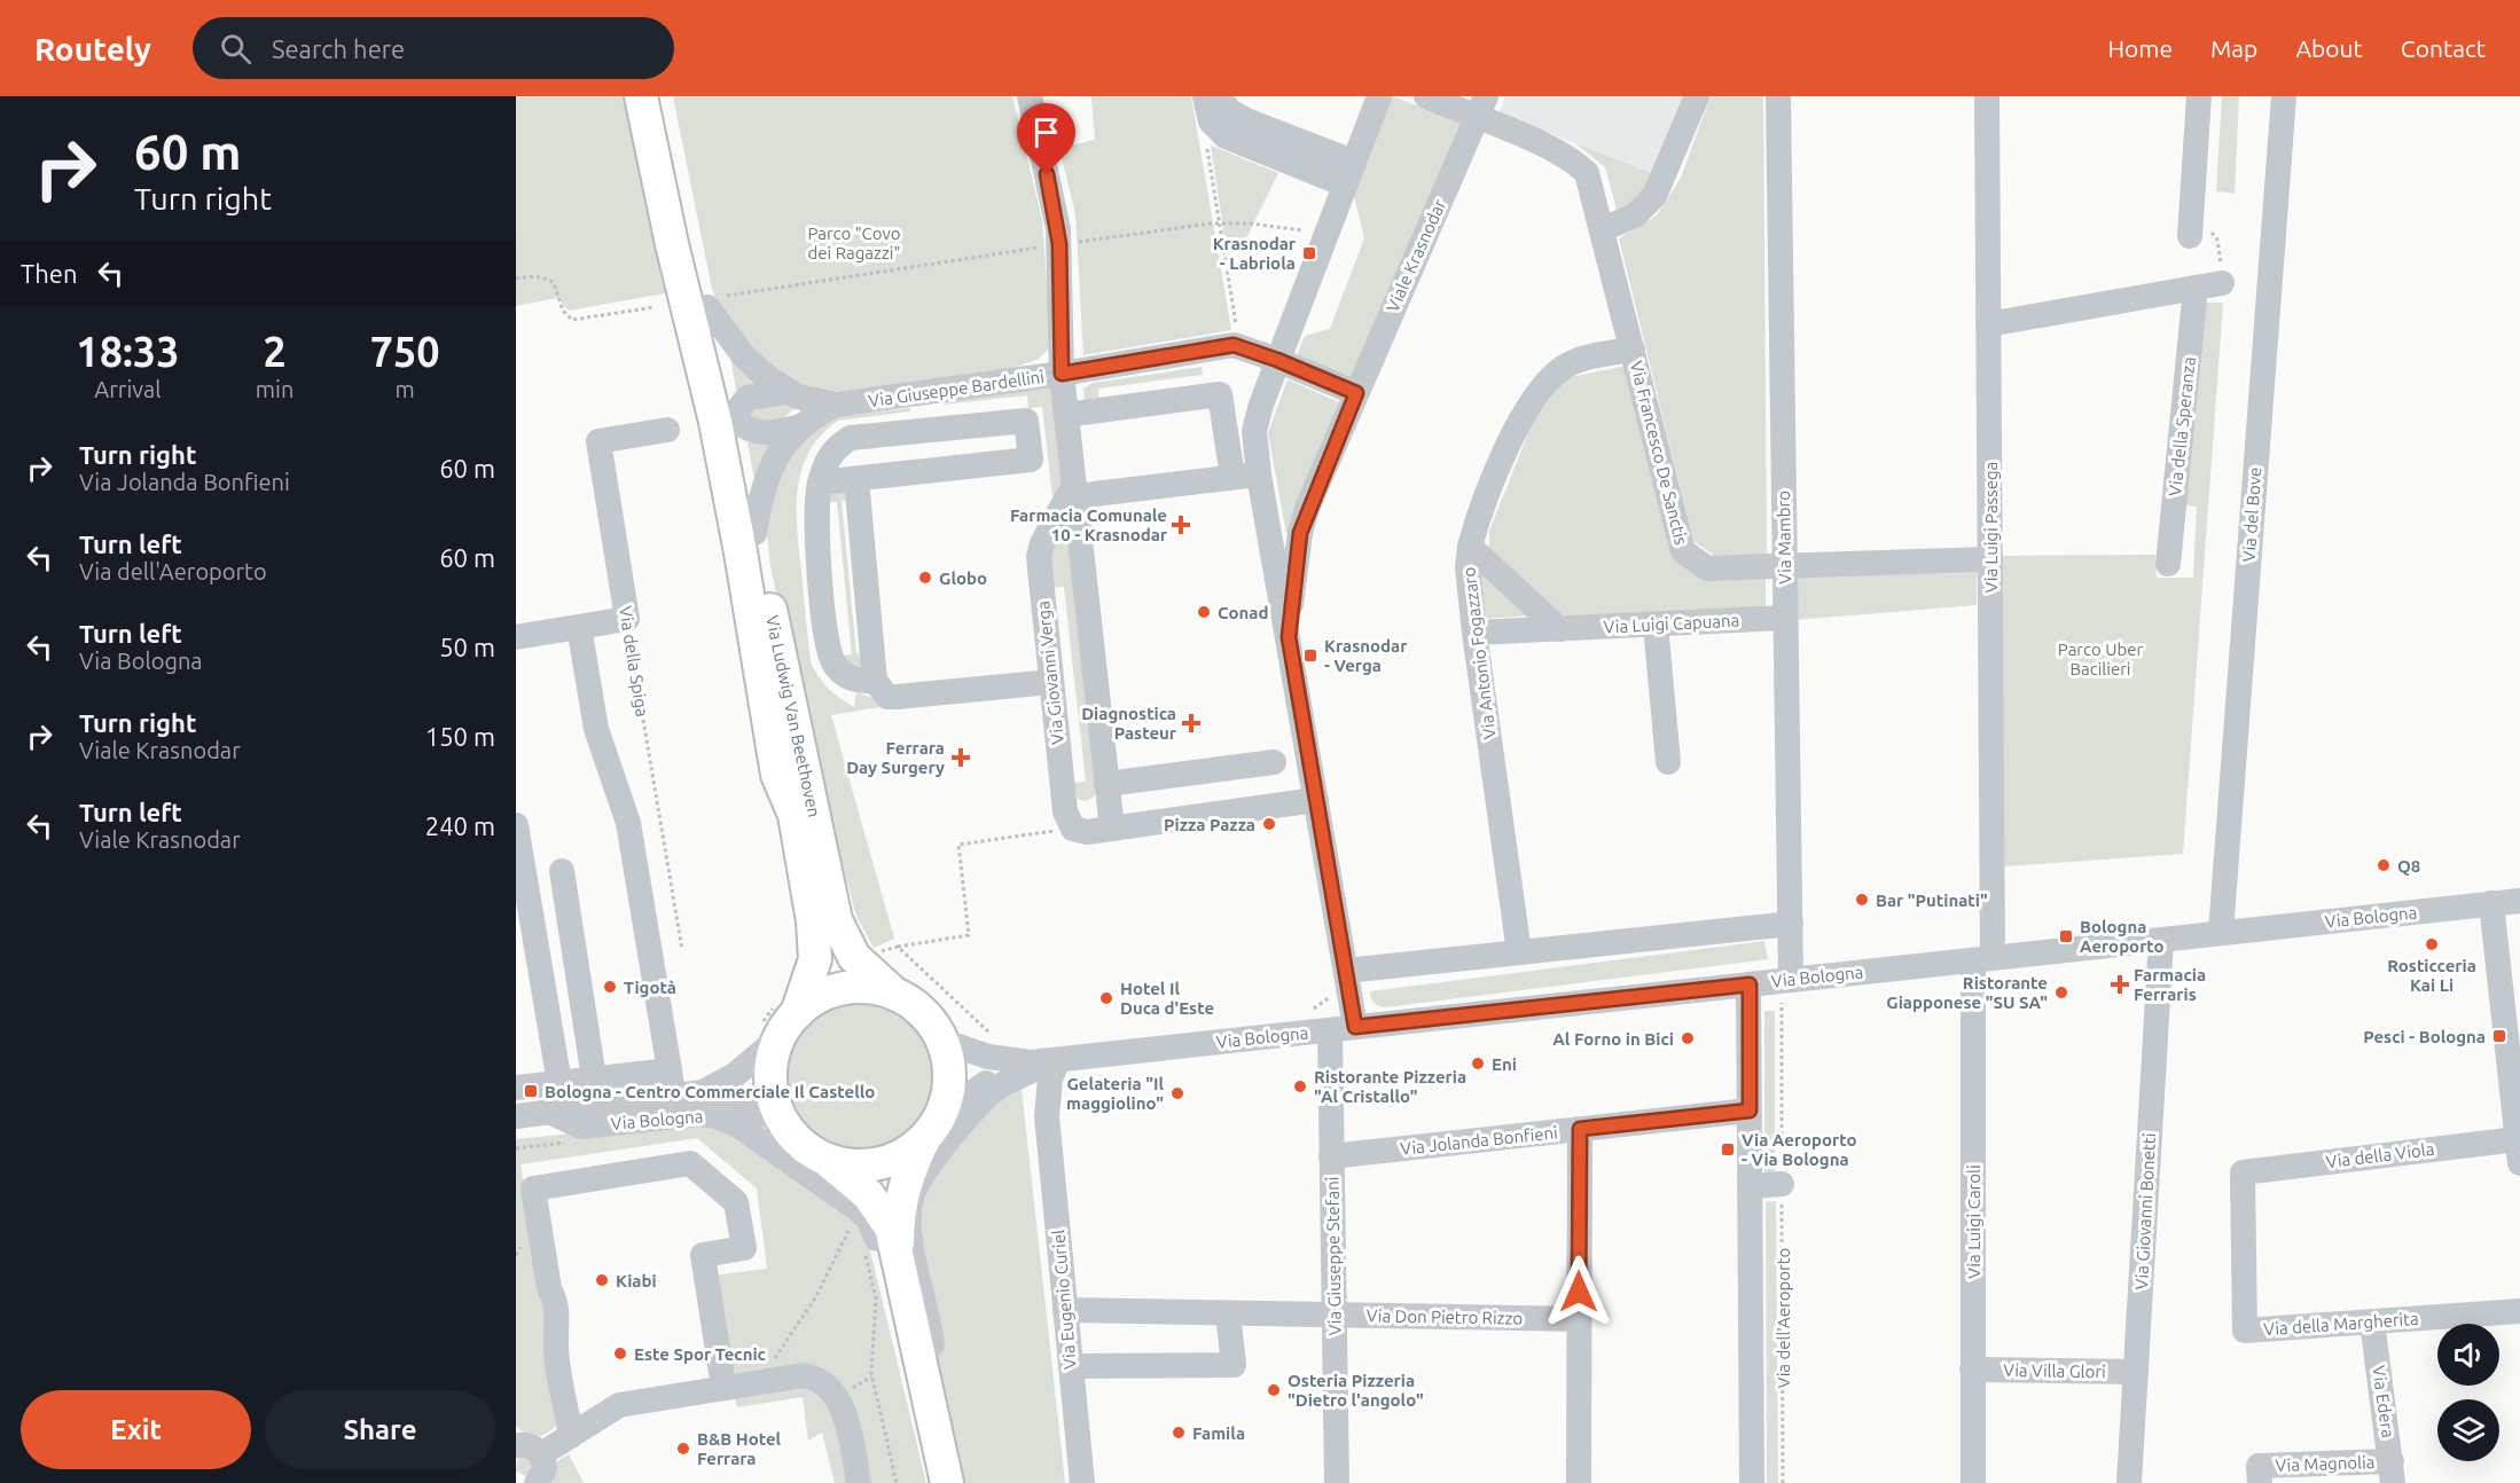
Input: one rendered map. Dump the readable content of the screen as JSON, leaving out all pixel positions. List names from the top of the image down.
{
  "streets": {
    "main road": ["Via Ludwig Van Beethoven", "Via Bologna"],
    "street": [
      "Viale Krasnodar",
      "Via Giuseppe Bardellini",
      "Via della Speranza",
      "Via Francesco De Sanctis",
      "Via del Bove",
      "Via Luigi Passega",
      "Via Mambro",
      "Via Luigi Capuana",
      "Via Antonio Fogazzaro",
      "Via della Spiga",
      "Via Giovanni Verga",
      "Via Jolanda Bonfieni",
      "Via della Viola",
      "Via Giovanni Bonetti",
      "Via Luigi Caroli",
      "Via Giuseppe Stefani",
      "Via Eugenio Curiel",
      "Via Don Pietro Rizzo",
      "Via dell'Aeroporto",
      "Via della Margherita",
      "Via Villa Glori",
      "Via Edera",
      "Via Magnolia"
    ]
  },
  "crossings": [
    ["Viale Krasnodar", "Via Giuseppe Bardellini"],
    ["Viale Krasnodar", "Via Francesco De Sanctis"],
    ["Viale Krasnodar", "Via Bologna"],
    ["Via Giuseppe Bardellini", "Via Ludwig Van Beethoven"],
    ["Via Francesco De Sanctis", "Via Luigi Passega"],
    ["Via Francesco De Sanctis", "Via Mambro"],
    ["Via Francesco De Sanctis", "Via Antonio Fogazzaro"],
    ["Via del Bove", "Via Bologna"],
    ["Via Luigi Passega", "Via Bologna"],
    ["Via Luigi Passega", "Via Luigi Caroli"],
    ["Via Mambro", "Via Luigi Capuana"],
    ["Via Mambro", "Via Bologna"],
    ["Via Mambro", "Via dell'Aeroporto"],
    ["Via Luigi Capuana", "Via Antonio Fogazzaro"],
    ["Via Ludwig Van Beethoven", "Via Bologna"],
    ["Via Bologna", "Via Giovanni Bonetti"],
    ["Via Bologna", "Via Luigi Caroli"],
    ["Via Bologna", "Via Giuseppe Stefani"],
    ["Via Bologna", "Via Eugenio Curiel"],
    ["Via Bologna", "Via dell'Aeroporto"],
    ["Via Jolanda Bonfieni", "Via Giuseppe Stefani"],
    ["Via Jolanda Bonfieni", "Via dell'Aeroporto"],
    ["Via della Viola", "Via della Margherita"],
    ["Via Giovanni Bonetti", "Via Villa Glori"],
    ["Via Luigi Caroli", "Via Villa Glori"],
    ["Via Giuseppe Stefani", "Via Don Pietro Rizzo"],
    ["Via Eugenio Curiel", "Via Don Pietro Rizzo"],
    ["Via della Margherita", "Via Edera"],
    ["Via Edera", "Via Magnolia"]
  ],
  "parks": ["Parco \"Covo dei Ragazzi\"", "Parco Uber Bacilieri"],
  "places": {
    "transit": [
      "Krasnodar - Labriola",
      "Krasnodar - Verga",
      "Bologna Aeroporto",
      "Pesci - Bologna",
      "Bologna - Centro Commerciale Il Castello",
      "Via Aeroporto - Via Bologna"
    ],
    "health": [
      "Farmacia Comunale 10 - Krasnodar",
      "Diagnostica Pasteur",
      "Ferrara Day Surgery",
      "Farmacia Ferraris"
    ],
    "other": [
      "Globo",
      "Conad",
      "Pizza Pazza",
      "Q8",
      "Bar \"Putinati\"",
      "Rosticceria Kai Li",
      "Tigotà",
      "Ristorante Giapponese \"SU SA\"",
      "Hotel Il Duca d'Este",
      "Al Forno in Bici",
      "Eni",
      "Ristorante Pizzeria \"Al Cristallo\"",
      "Gelateria \"Il maggiolino\"",
      "Kiabi",
      "Este Spor Tecnic",
      "Osteria Pizzeria \"Dietro l'angolo\"",
      "Famila",
      "B&B Hotel Ferrara"
    ]
  },
  "page": {
    "header": "Routely",
    "search": "Search here",
    "nav": [
      "Home",
      "Map",
      "About",
      "Contact"
    ],
    "turn": ["60 m", "Turn right"],
    "then": "Then",
    "eta": [
      "18:33",
      "Arrival",
      "2",
      "min",
      "750",
      "m"
    ],
    "list": [
      {
        "name": "Turn right",
        "note": "Via Jolanda Bonfieni",
        "value": "60 m"
      },
      {
        "name": "Turn left",
        "note": "Via dell'Aeroporto",
        "value": "60 m"
      },
      {
        "name": "Turn left",
        "note": "Via Bologna",
        "value": "50 m"
      },
      {
        "name": "Turn right",
        "note": "Viale Krasnodar",
        "value": "150 m"
      },
      {
        "name": "Turn left",
        "note": "Viale Krasnodar",
        "value": "240 m"
      }
    ],
    "buttons": ["Exit", "Share"]
  }
}
